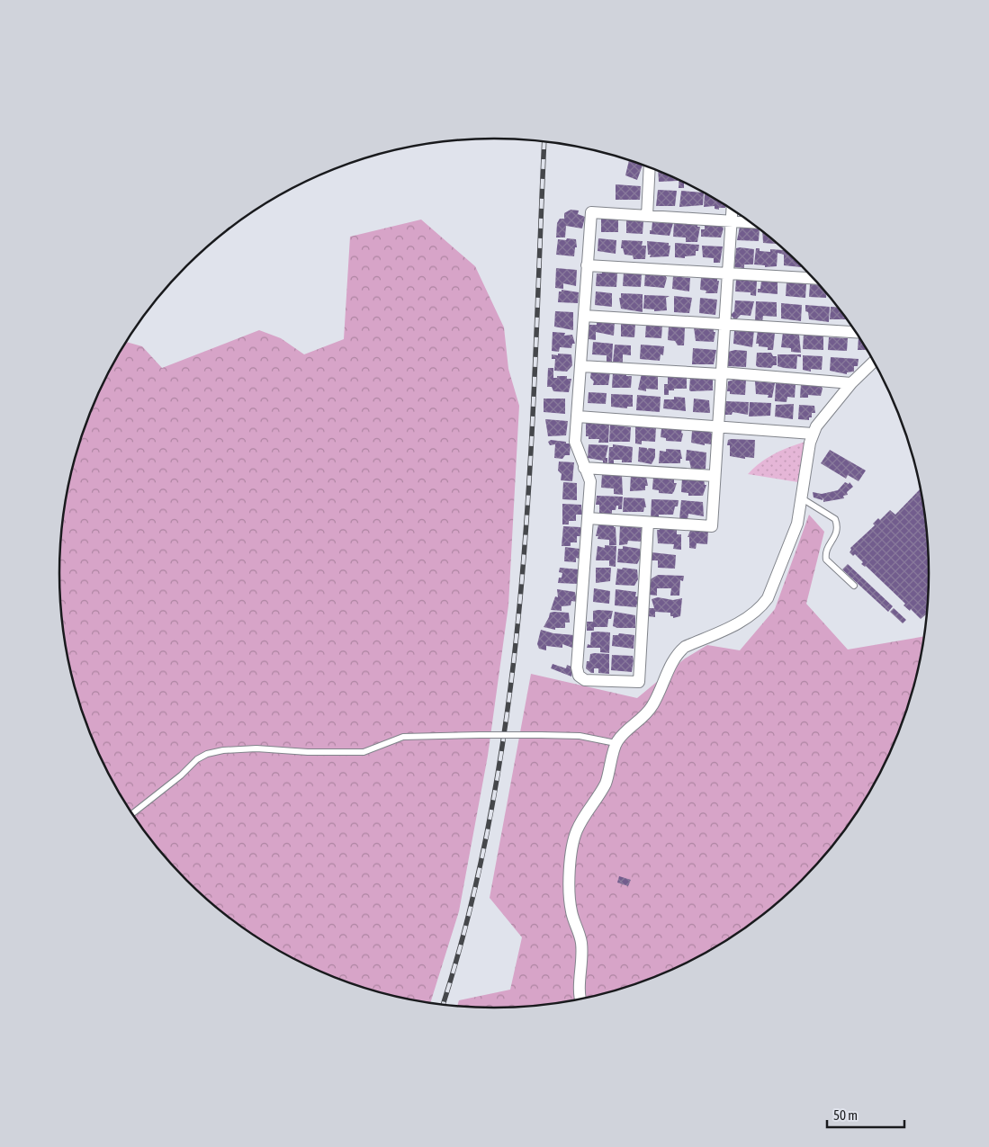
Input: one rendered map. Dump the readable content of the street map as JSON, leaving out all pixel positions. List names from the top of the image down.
{
  "scale_bar": "50 m"
}
